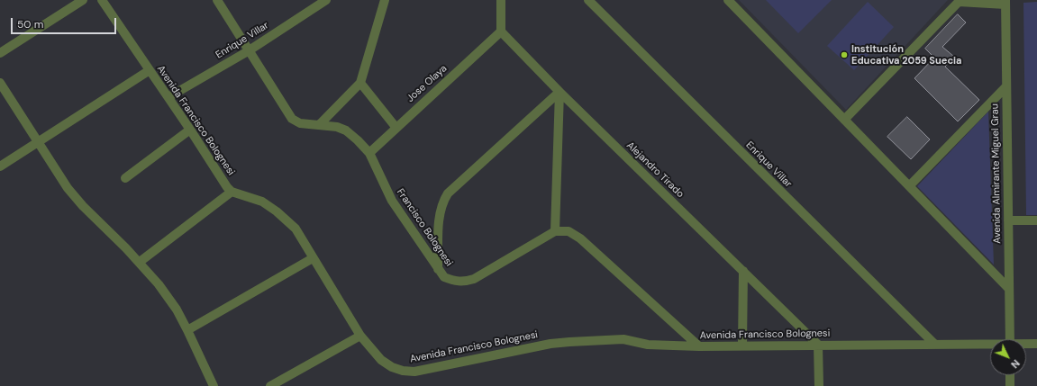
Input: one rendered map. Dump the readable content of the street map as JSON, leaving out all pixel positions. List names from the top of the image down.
{
  "streets": {
    "street": [
      "Enrique Villar",
      "Jose Olaya",
      "Avenida Francisco Bolognesi",
      "Alejandro Tirado",
      "Avenida Almirante Miguel Grau",
      "Francisco Bolognesi"
    ]
  },
  "crossings": [
    ["Enrique Villar", "Avenida Francisco Bolognesi"],
    ["Enrique Villar", "Francisco Bolognesi"],
    ["Jose Olaya", "Alejandro Tirado"],
    ["Jose Olaya", "Francisco Bolognesi"],
    ["Avenida Francisco Bolognesi", "Alejandro Tirado"]
  ],
  "places": ["Institución Educativa 2059 Suecia"],
  "scale_bar": "50 m",
  "north": "bottom right"
}
